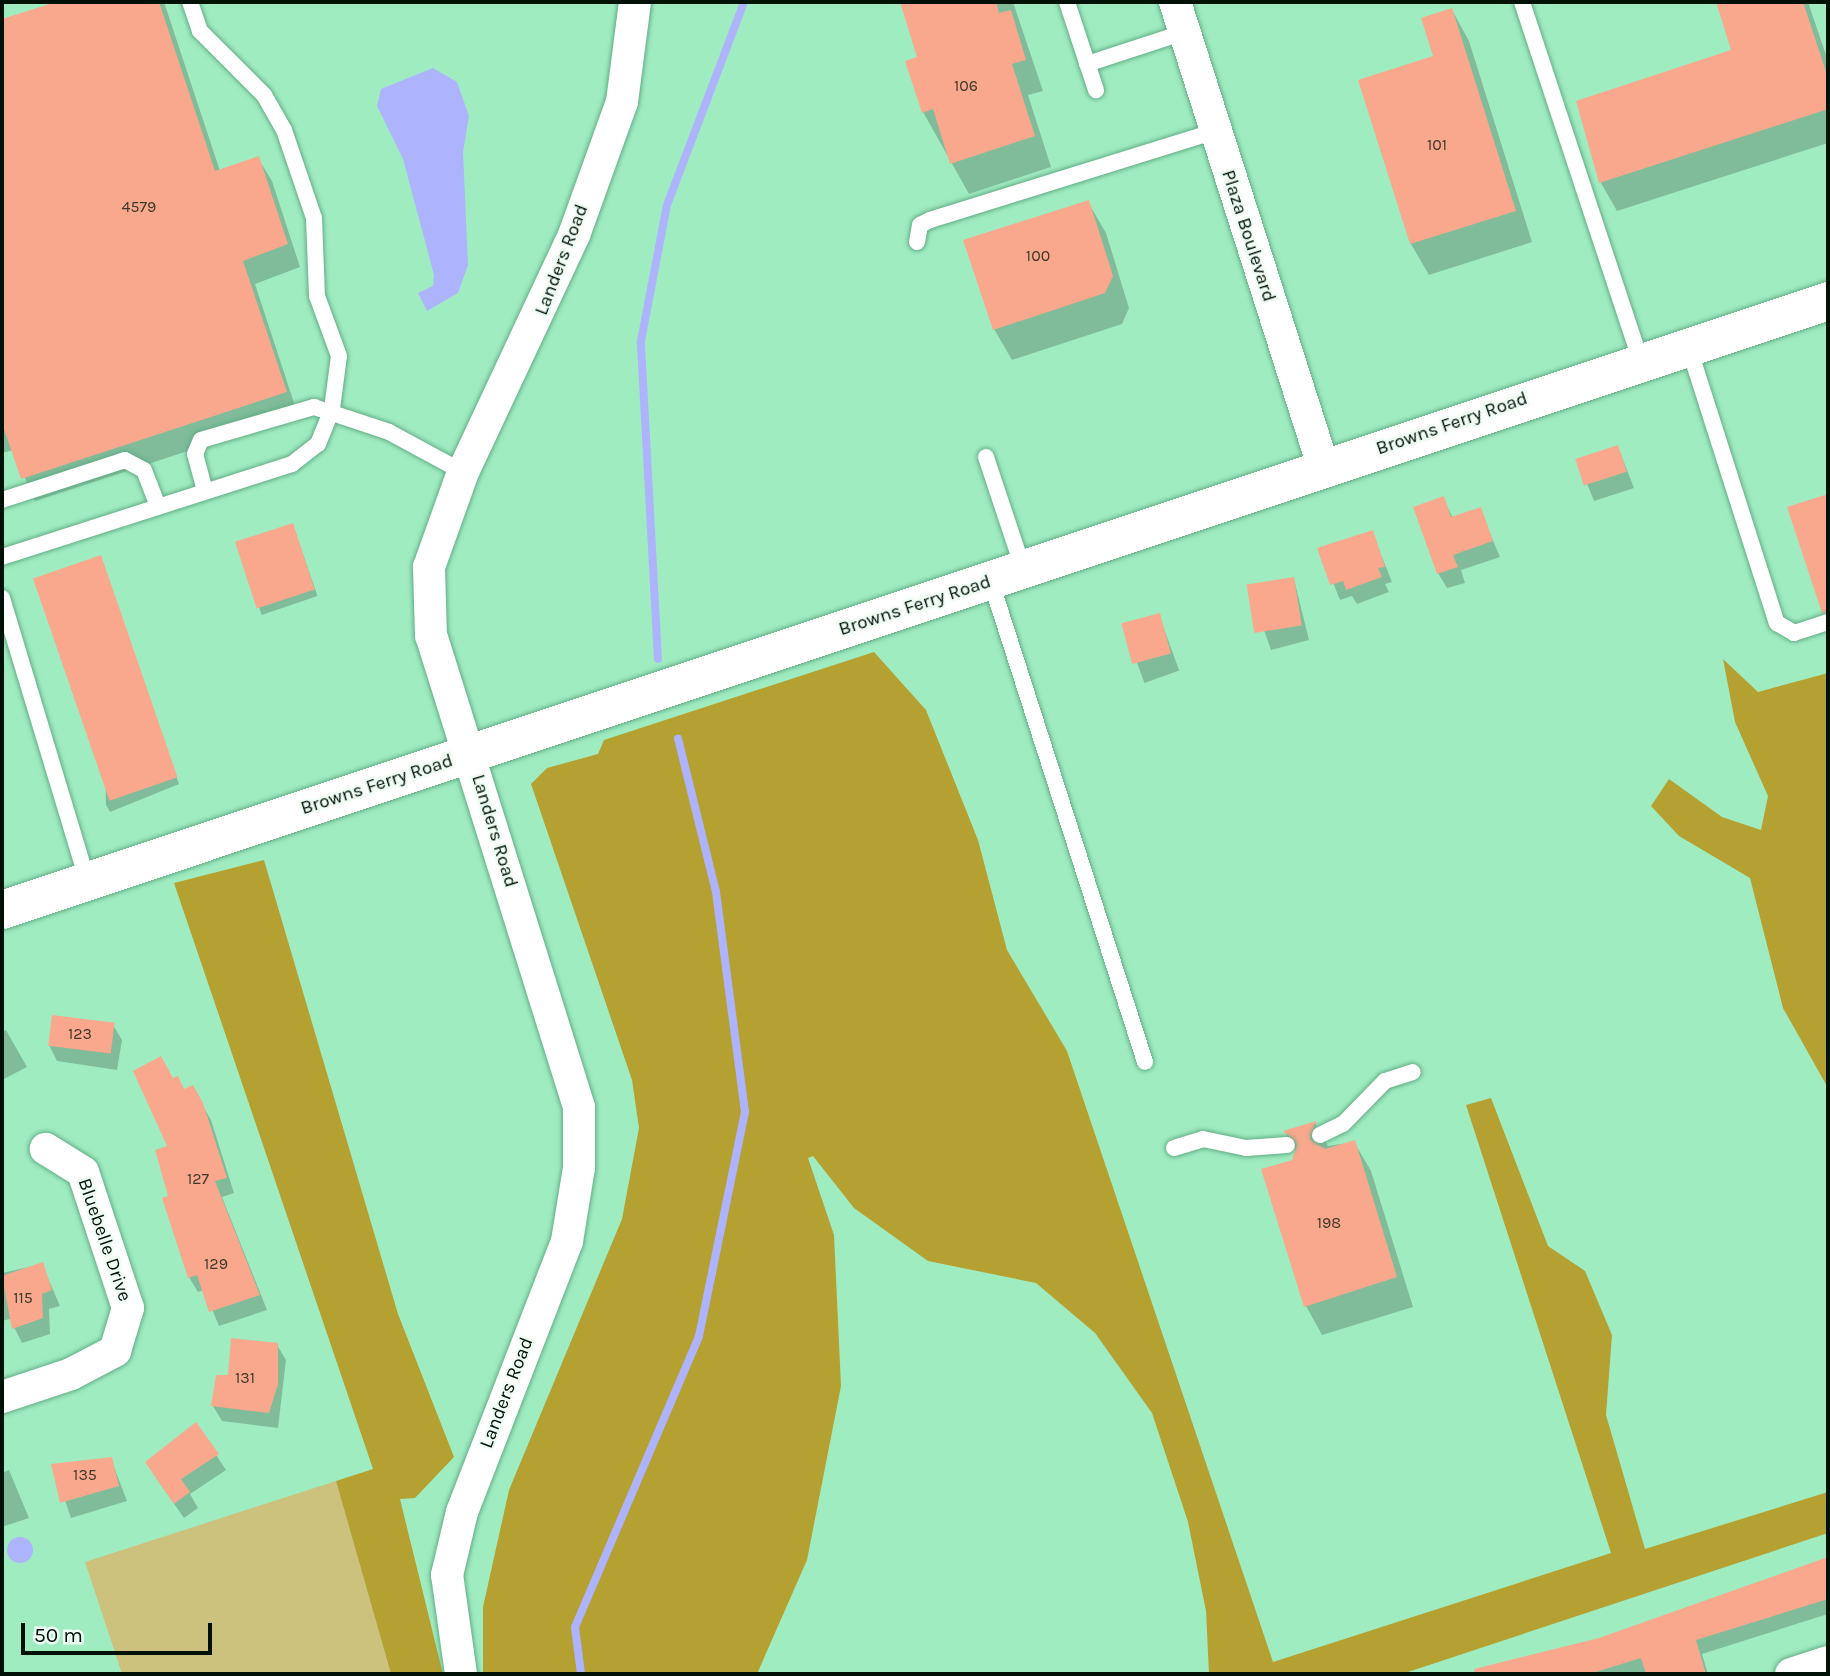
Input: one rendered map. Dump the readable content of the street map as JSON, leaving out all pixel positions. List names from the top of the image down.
{
  "streets": {
    "main road": ["Browns Ferry Road"],
    "street": ["Plaza Boulevard", "Landers Road", "Bluebelle Drive"]
  },
  "crossings": [
    ["Plaza Boulevard", "Browns Ferry Road"],
    ["Landers Road", "Browns Ferry Road"]
  ],
  "house_numbers": [
    "106",
    "101",
    "4579",
    "100",
    "123",
    "127",
    "198",
    "129",
    "115",
    "131",
    "135"
  ],
  "scale_bar": "50 m"
}
